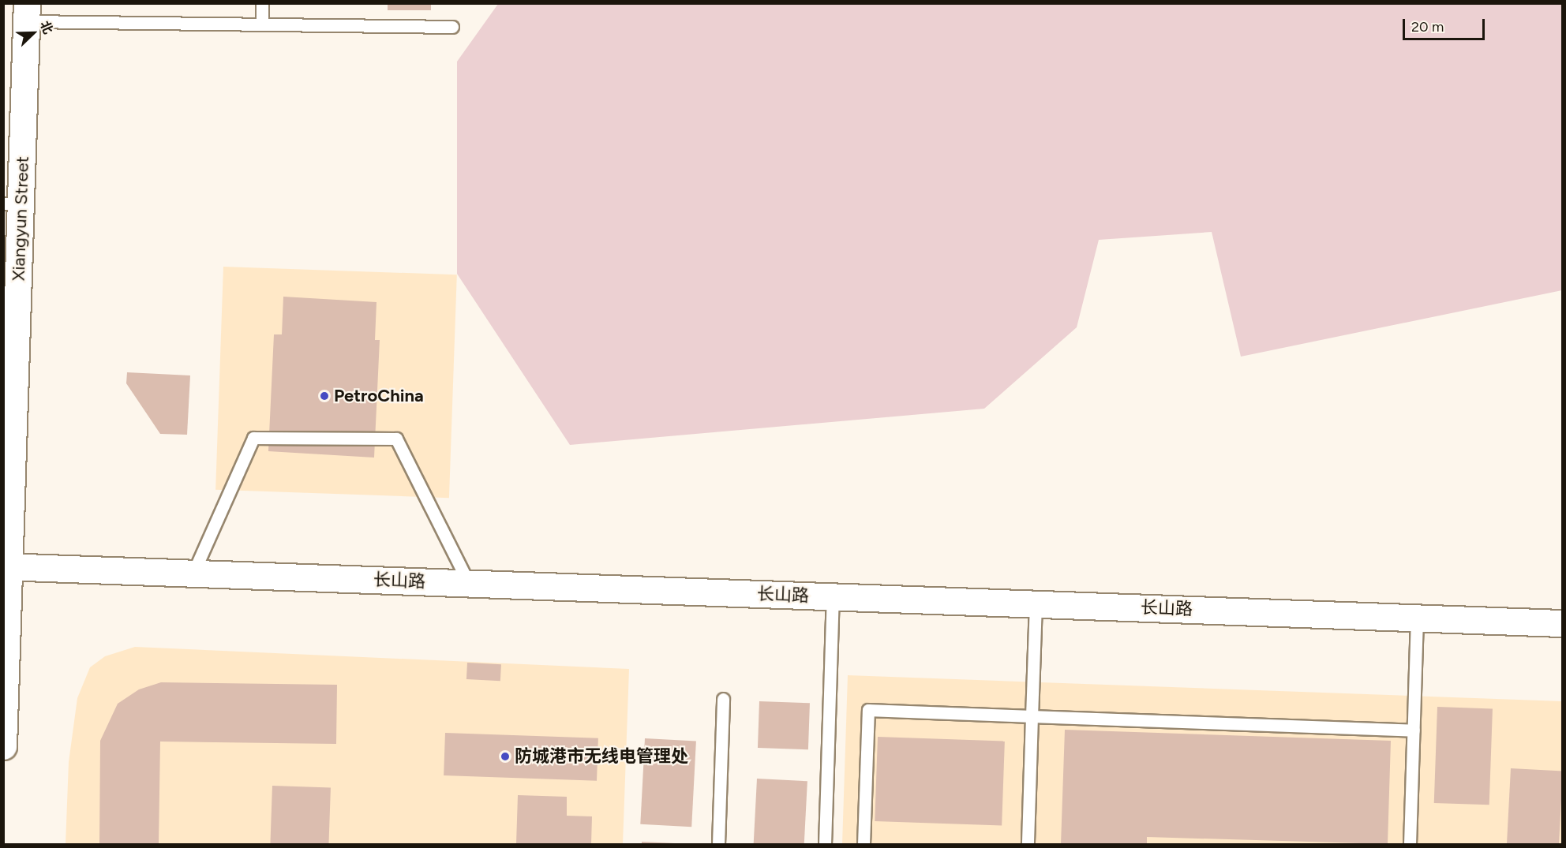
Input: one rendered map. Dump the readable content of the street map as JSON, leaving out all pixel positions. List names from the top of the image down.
{
  "streets": {
    "street": ["Xiangyun Street", "长山路"]
  },
  "crossings": [
    ["Xiangyun Street", "长山路"]
  ],
  "places": ["PetroChina", "防城港市无线电管理处"],
  "scale_bar": "20 m",
  "north": "top right"
}
